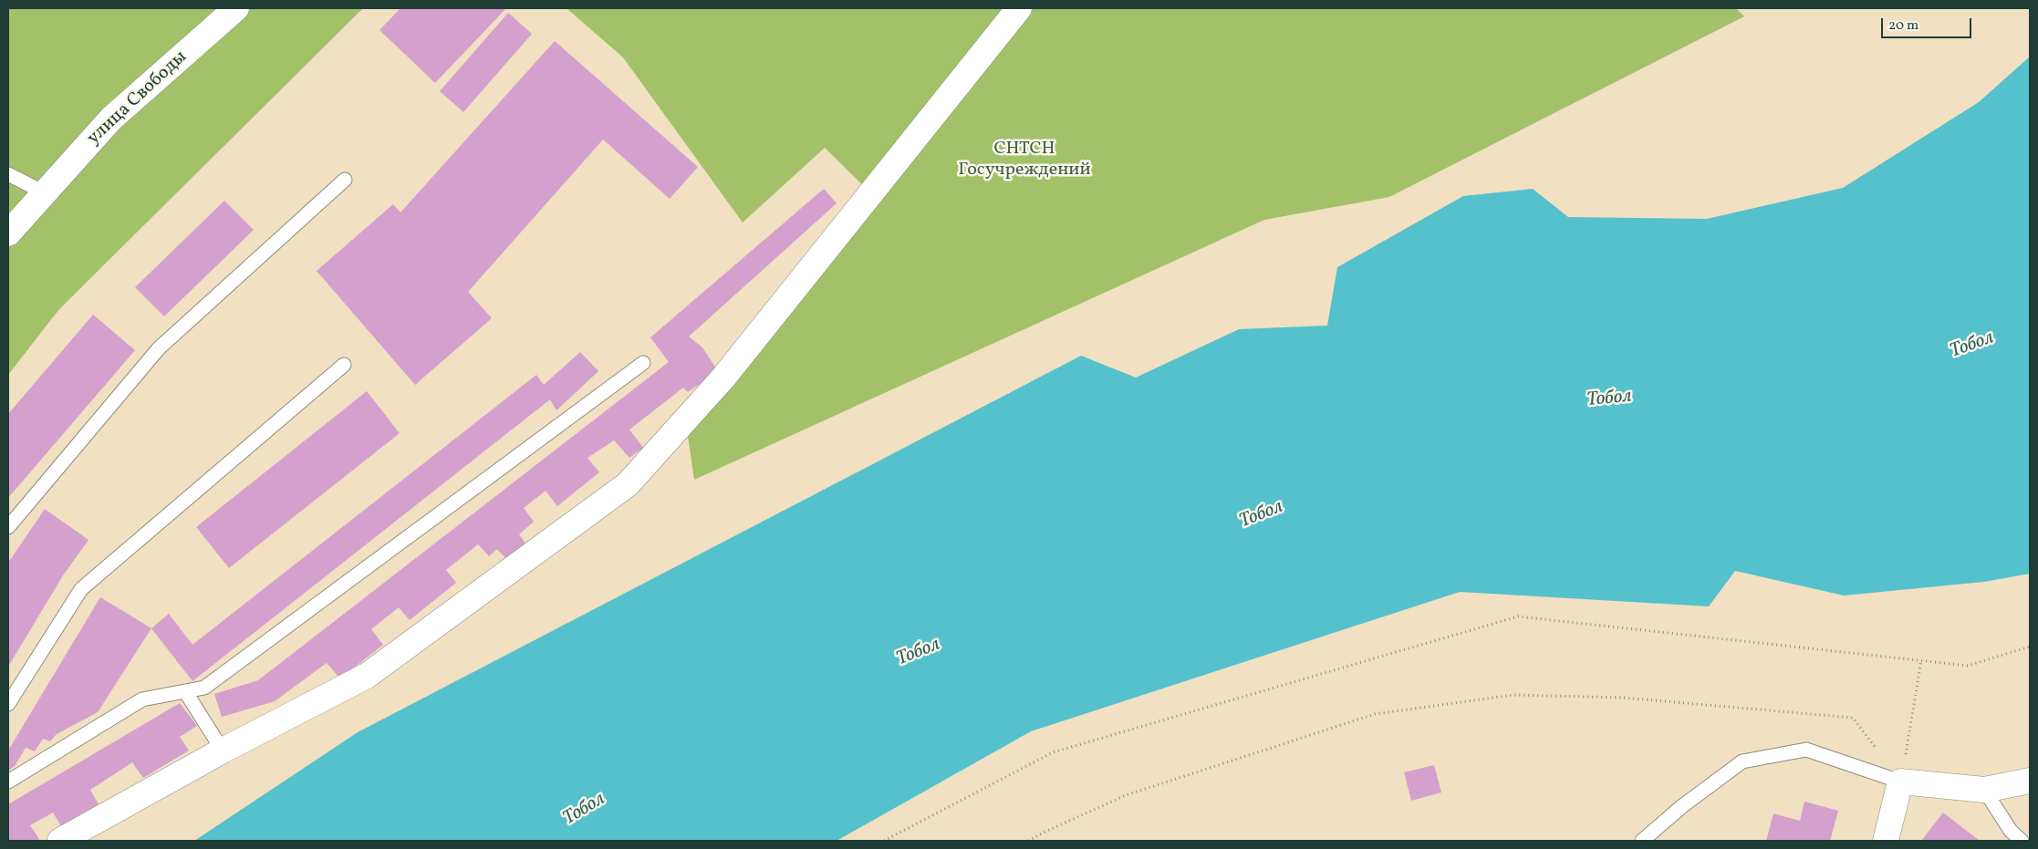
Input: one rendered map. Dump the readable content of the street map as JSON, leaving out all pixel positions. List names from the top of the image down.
{
  "streets": {
    "street": ["улица Свободы"]
  },
  "water": ["Тобол"],
  "parks": ["СНТСН Госучреждений"],
  "scale_bar": "20 m"
}
